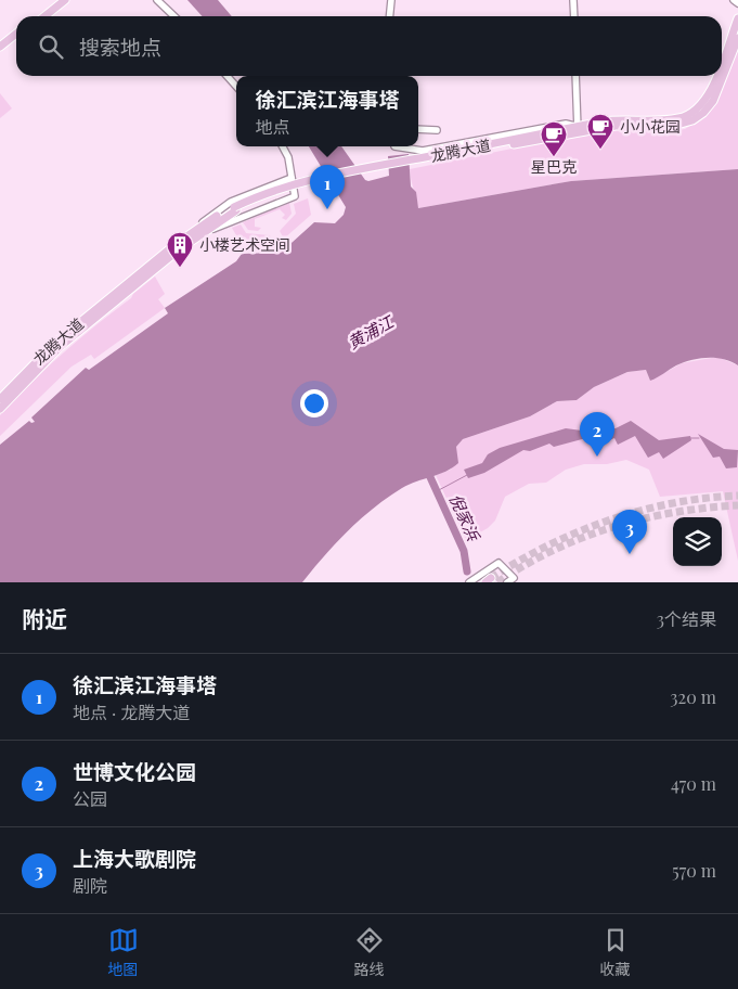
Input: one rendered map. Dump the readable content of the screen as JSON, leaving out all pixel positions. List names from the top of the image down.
{
  "streets": {
    "main road": ["龙腾大道"]
  },
  "water": ["黄浦江", "倪家浜"],
  "places": {
    "cafe": ["小小花园", "星巴克"],
    "building": ["小楼艺术空间"]
  },
  "page": {
    "search": "搜索地点",
    "popup": ["徐汇滨江海事塔", "地点"],
    "pins": ["1", "2", "3"],
    "heading": ["附近", "3个结果"],
    "list": [
      {
        "mark": "1",
        "name": "徐汇滨江海事塔",
        "note": "地点 · 龙腾大道",
        "value": "320 m"
      },
      {
        "mark": "2",
        "name": "世博文化公园",
        "note": "公园",
        "value": "470 m"
      },
      {
        "mark": "3",
        "name": "上海大歌剧院",
        "note": "剧院",
        "value": "570 m"
      }
    ],
    "nav": ["地图", "路线", "收藏"]
  }
}
